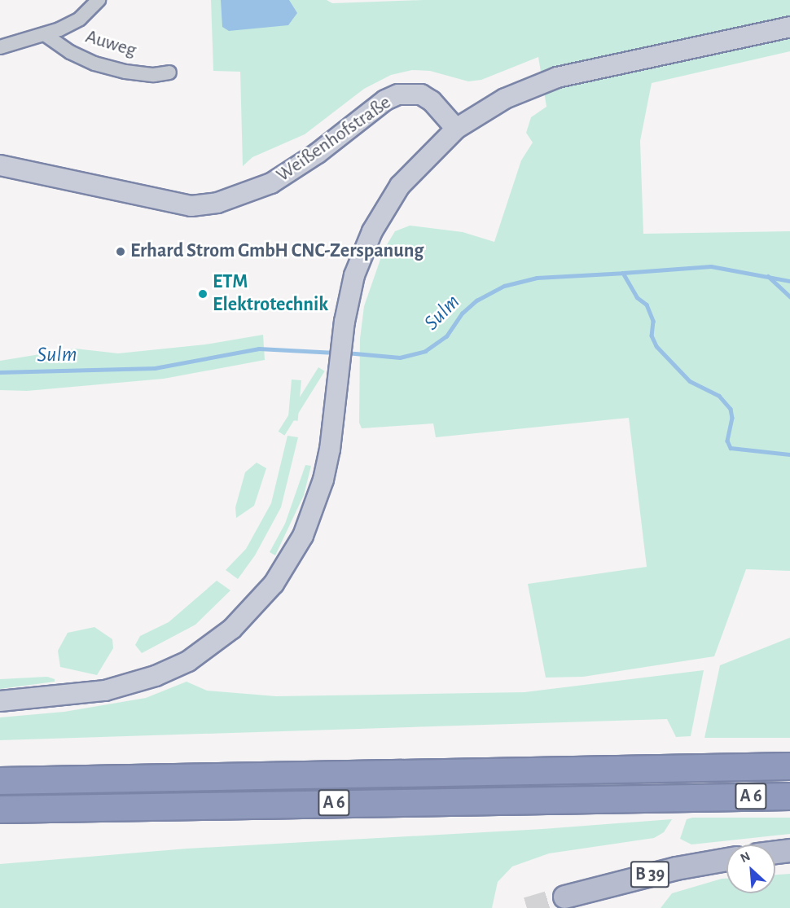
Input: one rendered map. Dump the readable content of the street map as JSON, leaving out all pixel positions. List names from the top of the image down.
{
  "streets": {
    "highway": ["A 6"],
    "main road": ["B 39"],
    "street": ["Auweg", "Weißenhofstraße"]
  },
  "water": ["Sulm"],
  "places": ["Erhard Strom GmbH CNC-Zerspanung", "ETM Elektrotechnik"],
  "north": "top left"
}
